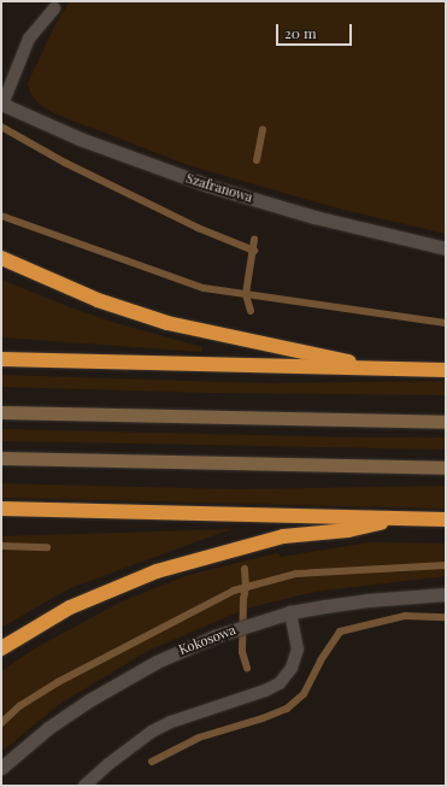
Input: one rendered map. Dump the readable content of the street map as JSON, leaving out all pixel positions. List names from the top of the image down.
{
  "streets": {
    "street": ["Szafranowa", "Kokosowa"]
  },
  "scale_bar": "20 m"
}
